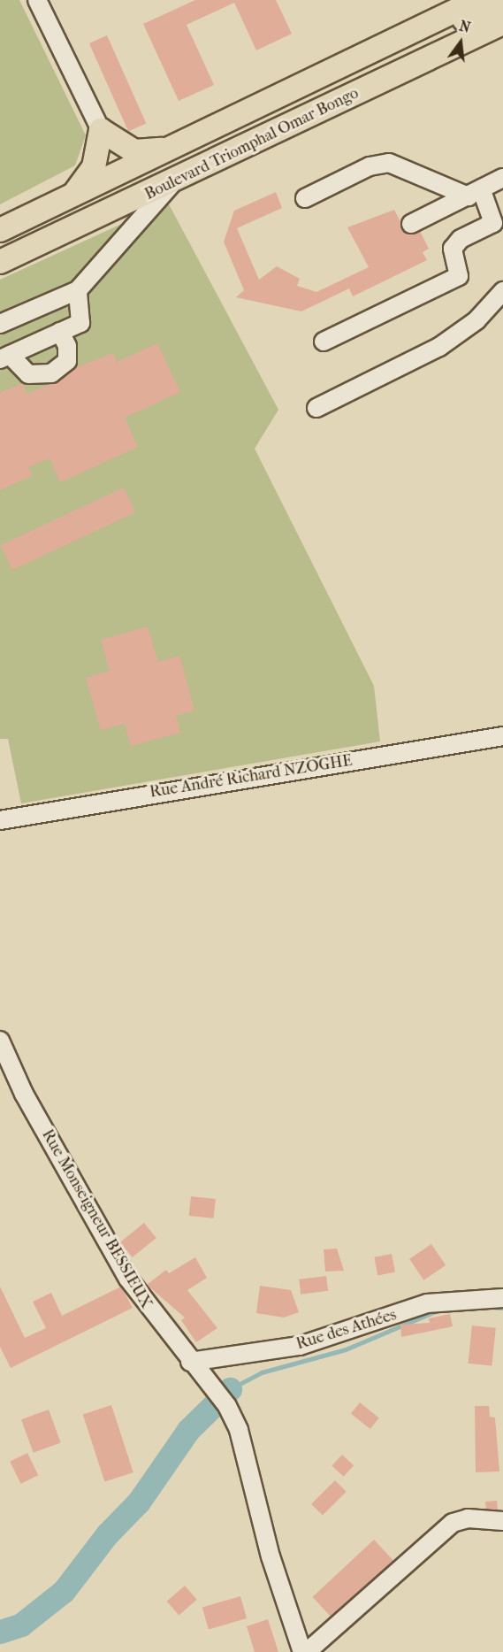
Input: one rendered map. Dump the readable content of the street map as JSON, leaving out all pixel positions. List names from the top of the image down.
{
  "streets": {
    "main road": ["Boulevard Triomphal Omar Bongo"],
    "street": ["Rue André Richard NZOGHE", "Rue Monseigneur BESSIEUX", "Rue des Athées"]
  },
  "crossings": [
    ["Rue Monseigneur BESSIEUX", "Rue des Athées"]
  ],
  "north": "top"
}
